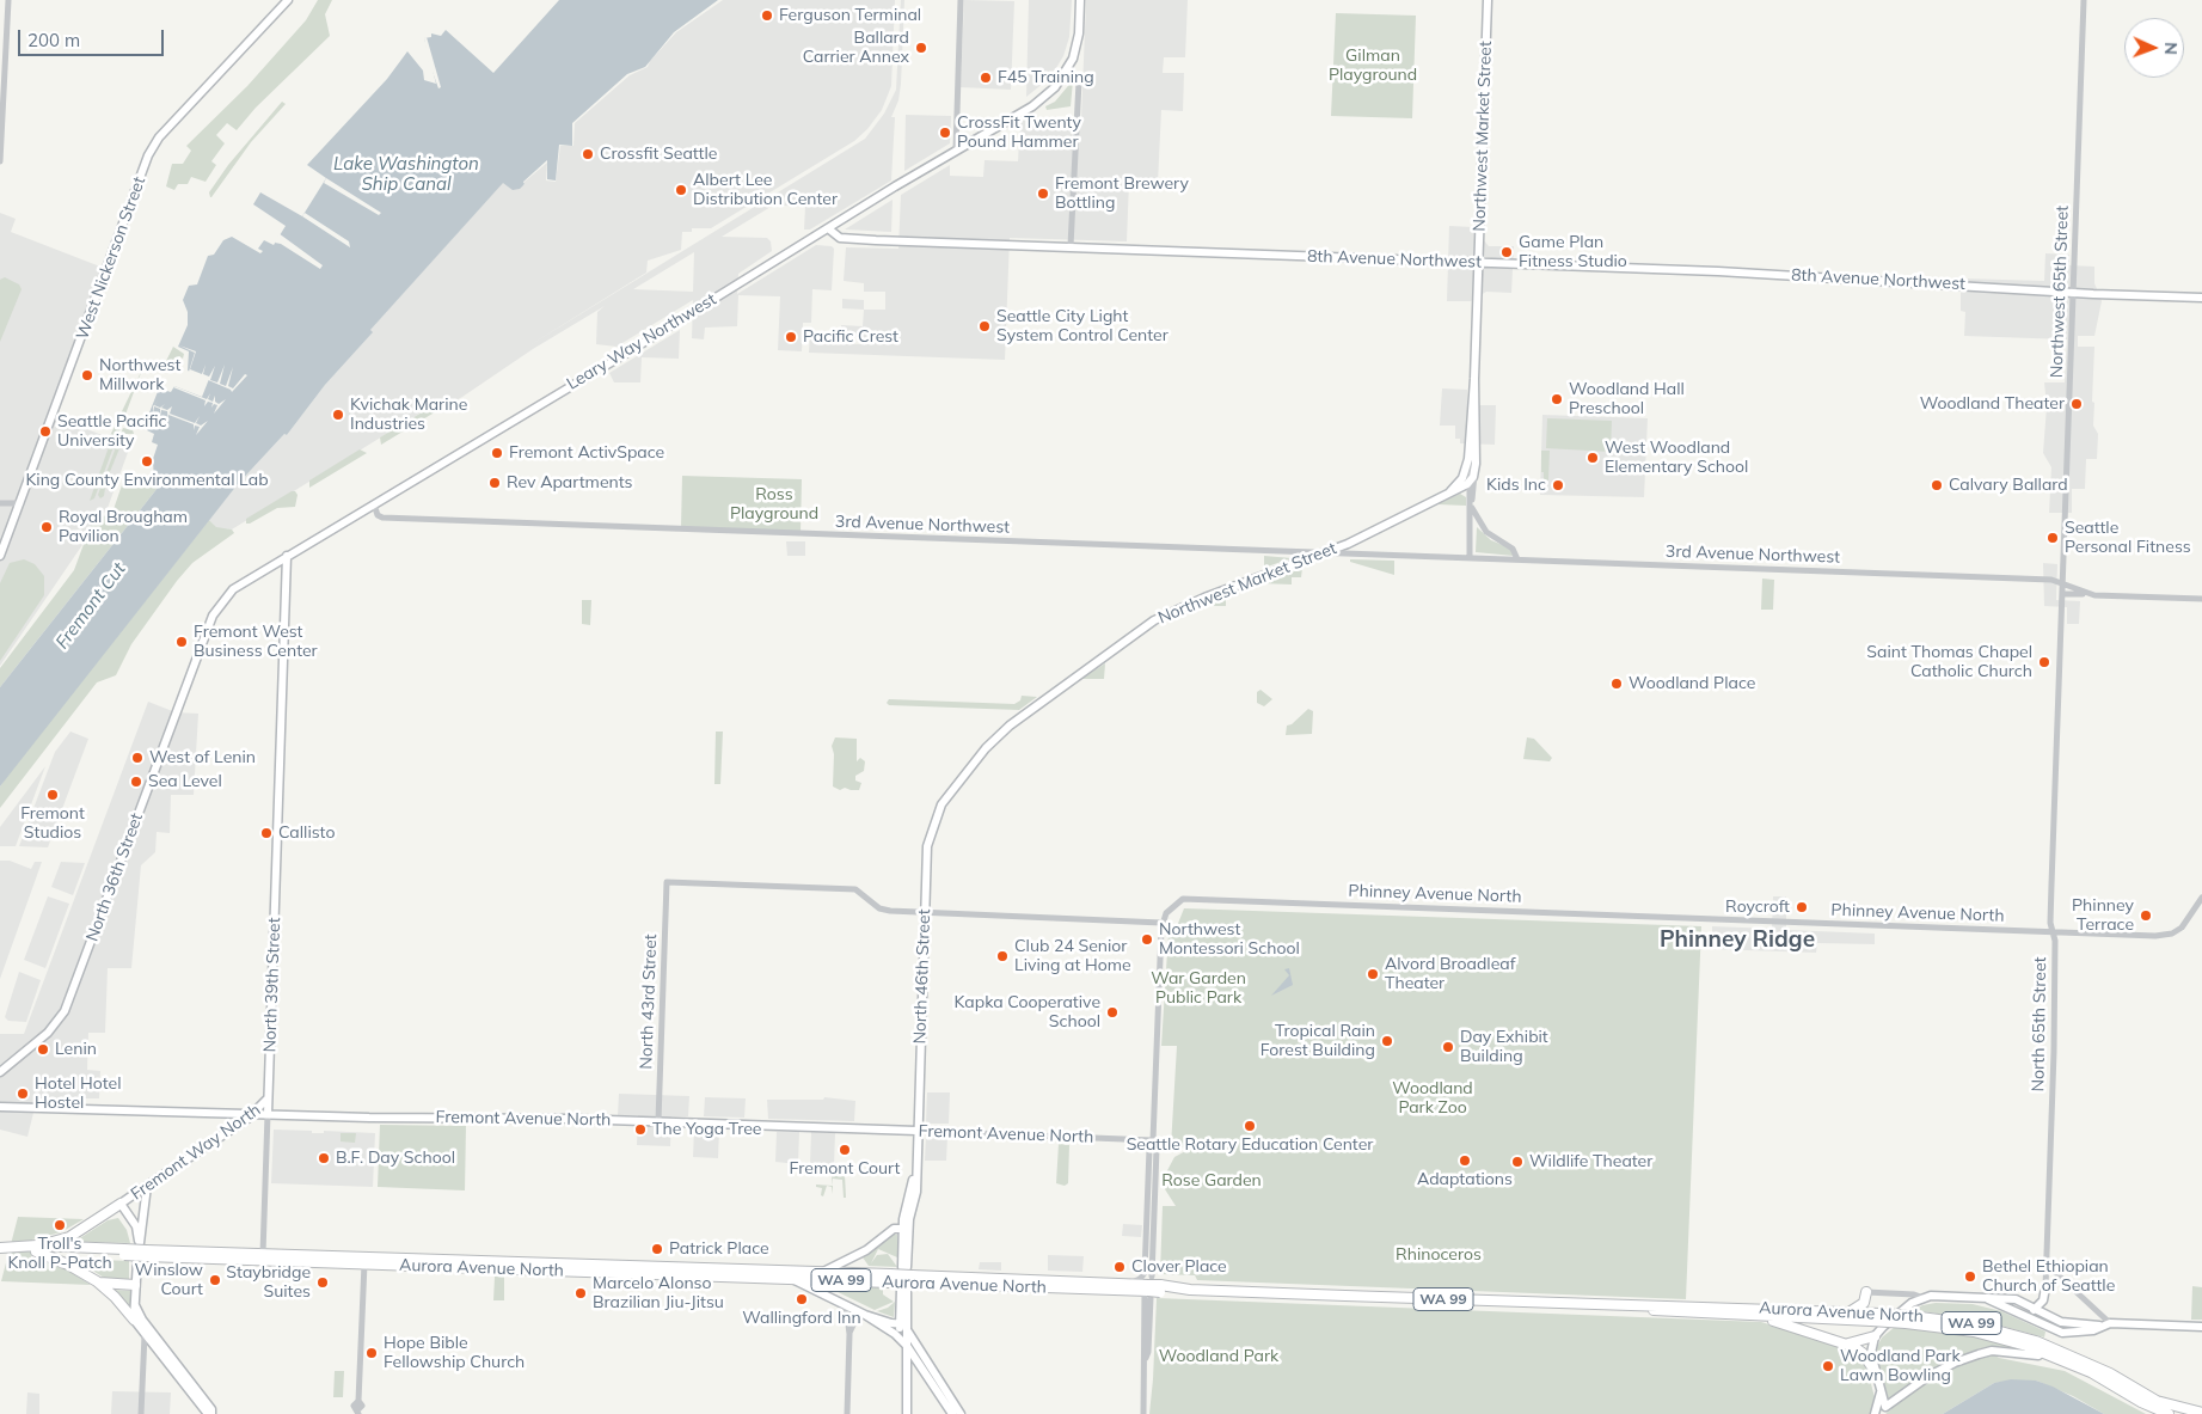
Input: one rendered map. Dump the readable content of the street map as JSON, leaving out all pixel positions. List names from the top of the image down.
{
  "streets": {
    "highway": ["Aurora Avenue North", "WA 99"],
    "main road": [
      "Northwest Market Street",
      "West Nickerson Street",
      "8th Avenue Northwest",
      "Leary Way Northwest",
      "North 36th Street",
      "North 46th Street",
      "North 39th Street",
      "Fremont Avenue North",
      "Fremont Way North"
    ],
    "street": [
      "Northwest 65th Street",
      "3rd Avenue Northwest",
      "Phinney Avenue North",
      "North 43rd Street",
      "North 65th Street"
    ]
  },
  "crossings": [
    ["Northwest Market Street", "8th Avenue Northwest"],
    ["Northwest Market Street", "3rd Avenue Northwest"],
    ["Northwest Market Street", "North 46th Street"],
    ["8th Avenue Northwest", "Northwest 65th Street"],
    ["8th Avenue Northwest", "Leary Way Northwest"],
    ["Northwest 65th Street", "3rd Avenue Northwest"],
    ["Northwest 65th Street", "North 65th Street"],
    ["Leary Way Northwest", "3rd Avenue Northwest"],
    ["Leary Way Northwest", "North 36th Street"],
    ["Leary Way Northwest", "North 39th Street"],
    ["Phinney Avenue North", "North 65th Street"],
    ["North 46th Street", "North 43rd Street"],
    ["North 46th Street", "Fremont Avenue North"],
    ["North 46th Street", "Aurora Avenue North"],
    ["North 39th Street", "Fremont Avenue North"],
    ["North 39th Street", "Fremont Way North"],
    ["North 39th Street", "Aurora Avenue North"],
    ["North 43rd Street", "Fremont Avenue North"],
    ["Fremont Avenue North", "Fremont Way North"]
  ],
  "districts": ["Phinney Ridge"],
  "water": ["Lake Washington Ship Canal", "Fremont Cut"],
  "parks": [
    "Gilman Playground",
    "Ross Playground",
    "War Garden Public Park",
    "Woodland Park Zoo",
    "Rose Garden",
    "Rhinoceros",
    "Woodland Park"
  ],
  "places": [
    "Ferguson Terminal",
    "Ballard Carrier Annex",
    "F45 Training",
    "CrossFit Twenty Pound Hammer",
    "Crossfit Seattle",
    "Albert Lee Distribution Center",
    "Fremont Brewery Bottling",
    "Game Plan Fitness Studio",
    "Seattle City Light System Control Center",
    "Pacific Crest",
    "Northwest Millwork",
    "Woodland Hall Preschool",
    "Woodland Theater",
    "Kvichak Marine Industries",
    "Seattle Pacific University",
    "Fremont ActivSpace",
    "West Woodland Elementary School",
    "King County Environmental Lab",
    "Rev Apartments",
    "Kids Inc",
    "Calvary Ballard",
    "Royal Brougham Pavilion",
    "Seattle Personal Fitness",
    "Fremont West Business Center",
    "Saint Thomas Chapel Catholic Church",
    "Woodland Place",
    "West of Lenin",
    "Sea Level",
    "Fremont Studios",
    "Callisto",
    "Roycroft",
    "Phinney Terrace",
    "Northwest Montessori School",
    "Club 24 Senior Living at Home",
    "Alvord Broadleaf Theater",
    "Kapka Cooperative School",
    "Tropical Rain Forest Building",
    "Day Exhibit Building",
    "Lenin",
    "Hotel Hotel Hostel",
    "Seattle Rotary Education Center",
    "The Yoga Tree",
    "Fremont Court",
    "B.F. Day School",
    "Adaptations",
    "Wildlife Theater",
    "Troll's Knoll P-Patch",
    "Patrick Place",
    "Clover Place",
    "Bethel Ethiopian Church of Seattle",
    "Winslow Court",
    "Staybridge Suites",
    "Marcelo Alonso Brazilian Jiu-Jitsu",
    "Wallingford Inn",
    "Hope Bible Fellowship Church",
    "Woodland Park Lawn Bowling"
  ],
  "scale_bar": "200 m",
  "north": "right"
}
